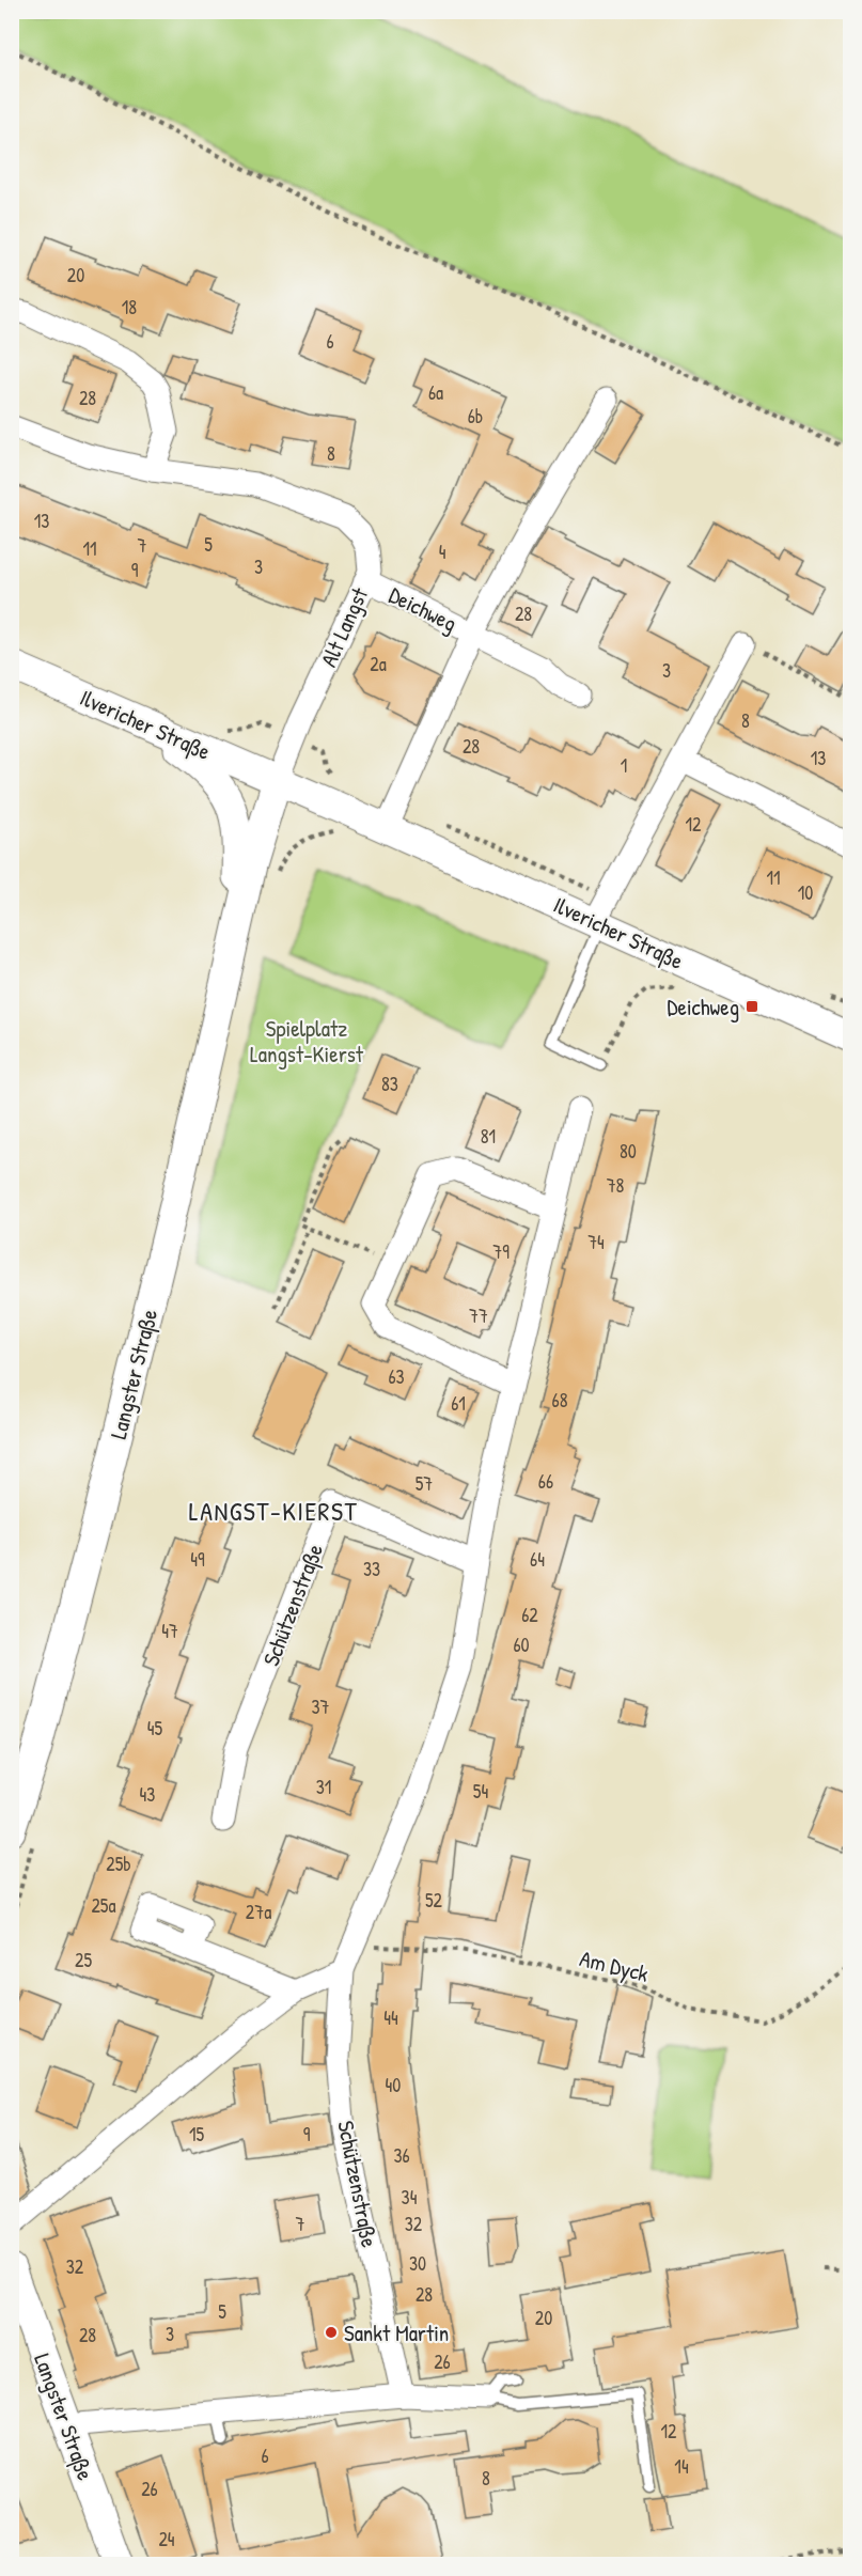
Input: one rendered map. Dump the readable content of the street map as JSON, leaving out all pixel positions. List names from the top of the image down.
{
  "streets": {
    "street": [
      "Deichweg",
      "Alt Langst",
      "Ilvericher Straße",
      "Langster Straße",
      "Schützenstraße"
    ],
    "path": ["Am Dyck"]
  },
  "crossings": [
    ["Deichweg", "Alt Langst"],
    ["Alt Langst", "Ilvericher Straße"],
    ["Alt Langst", "Langster Straße"],
    ["Ilvericher Straße", "Langster Straße"],
    ["Schützenstraße", "Am Dyck"]
  ],
  "districts": ["LANGST-KIERST"],
  "parks": ["Spielplatz Langst-Kierst"],
  "places": {
    "transit": ["Deichweg"],
    "other": ["Sankt Martin"]
  },
  "house_numbers": [
    "20",
    "18",
    "6",
    "6a",
    "28",
    "6b",
    "8",
    "13",
    "5",
    "7",
    "11",
    "4",
    "3",
    "9",
    "28",
    "2a",
    "3",
    "8",
    "28",
    "13",
    "1",
    "12",
    "11",
    "10",
    "83",
    "81",
    "80",
    "78",
    "74",
    "79",
    "77",
    "63",
    "68",
    "61",
    "66",
    "57",
    "49",
    "64",
    "33",
    "62",
    "47",
    "60",
    "37",
    "45",
    "31",
    "54",
    "43",
    "25b",
    "52",
    "25a",
    "27a",
    "25",
    "44",
    "40",
    "15",
    "9",
    "36",
    "34",
    "7",
    "32",
    "30",
    "32",
    "28",
    "5",
    "20",
    "3",
    "28",
    "26",
    "12",
    "6",
    "14",
    "8",
    "26",
    "24"
  ]
}
